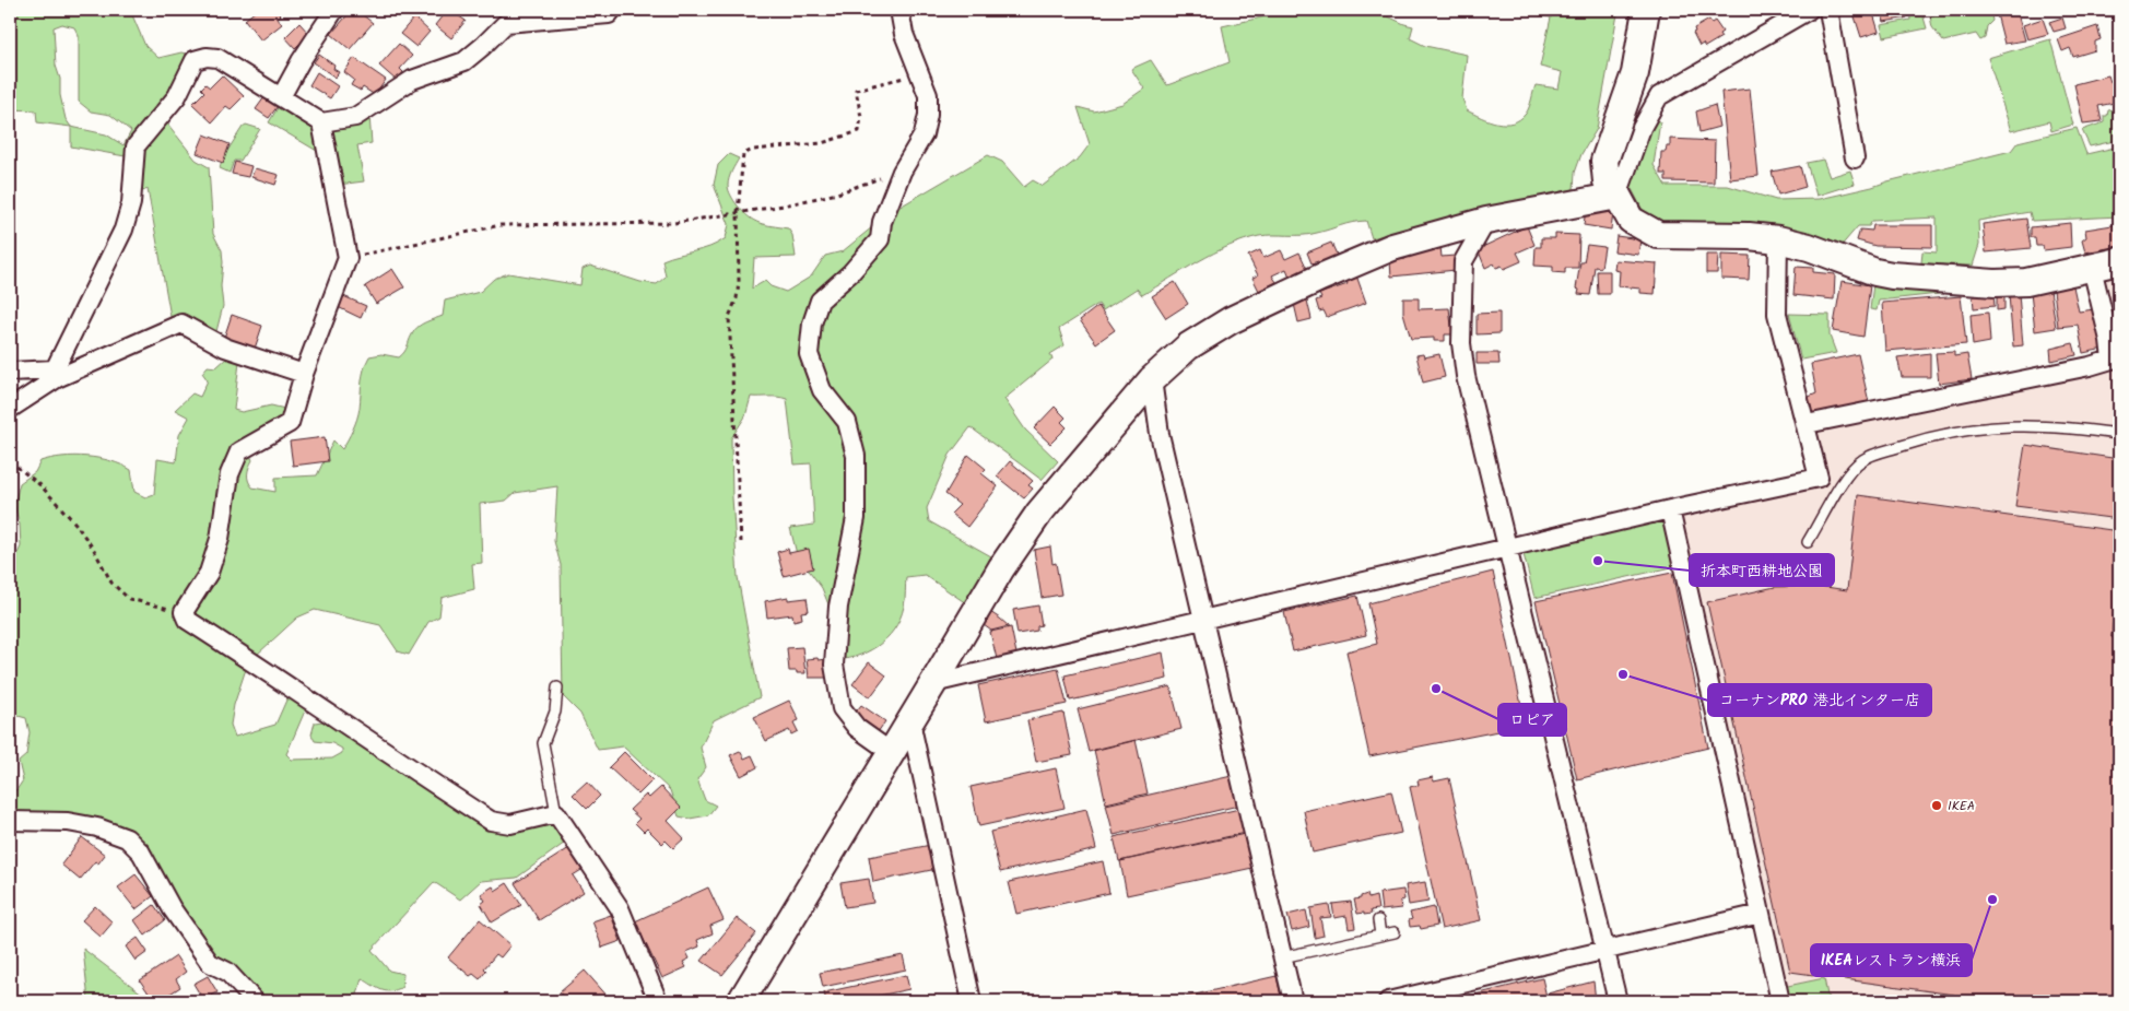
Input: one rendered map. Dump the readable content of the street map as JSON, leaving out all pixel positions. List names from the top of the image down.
{
  "places": [
    "折本町西耕地公園",
    "コーナンPRO 港北インター店",
    "ロピア",
    "IKEA",
    "IKEAレストラン横浜"
  ]
}
